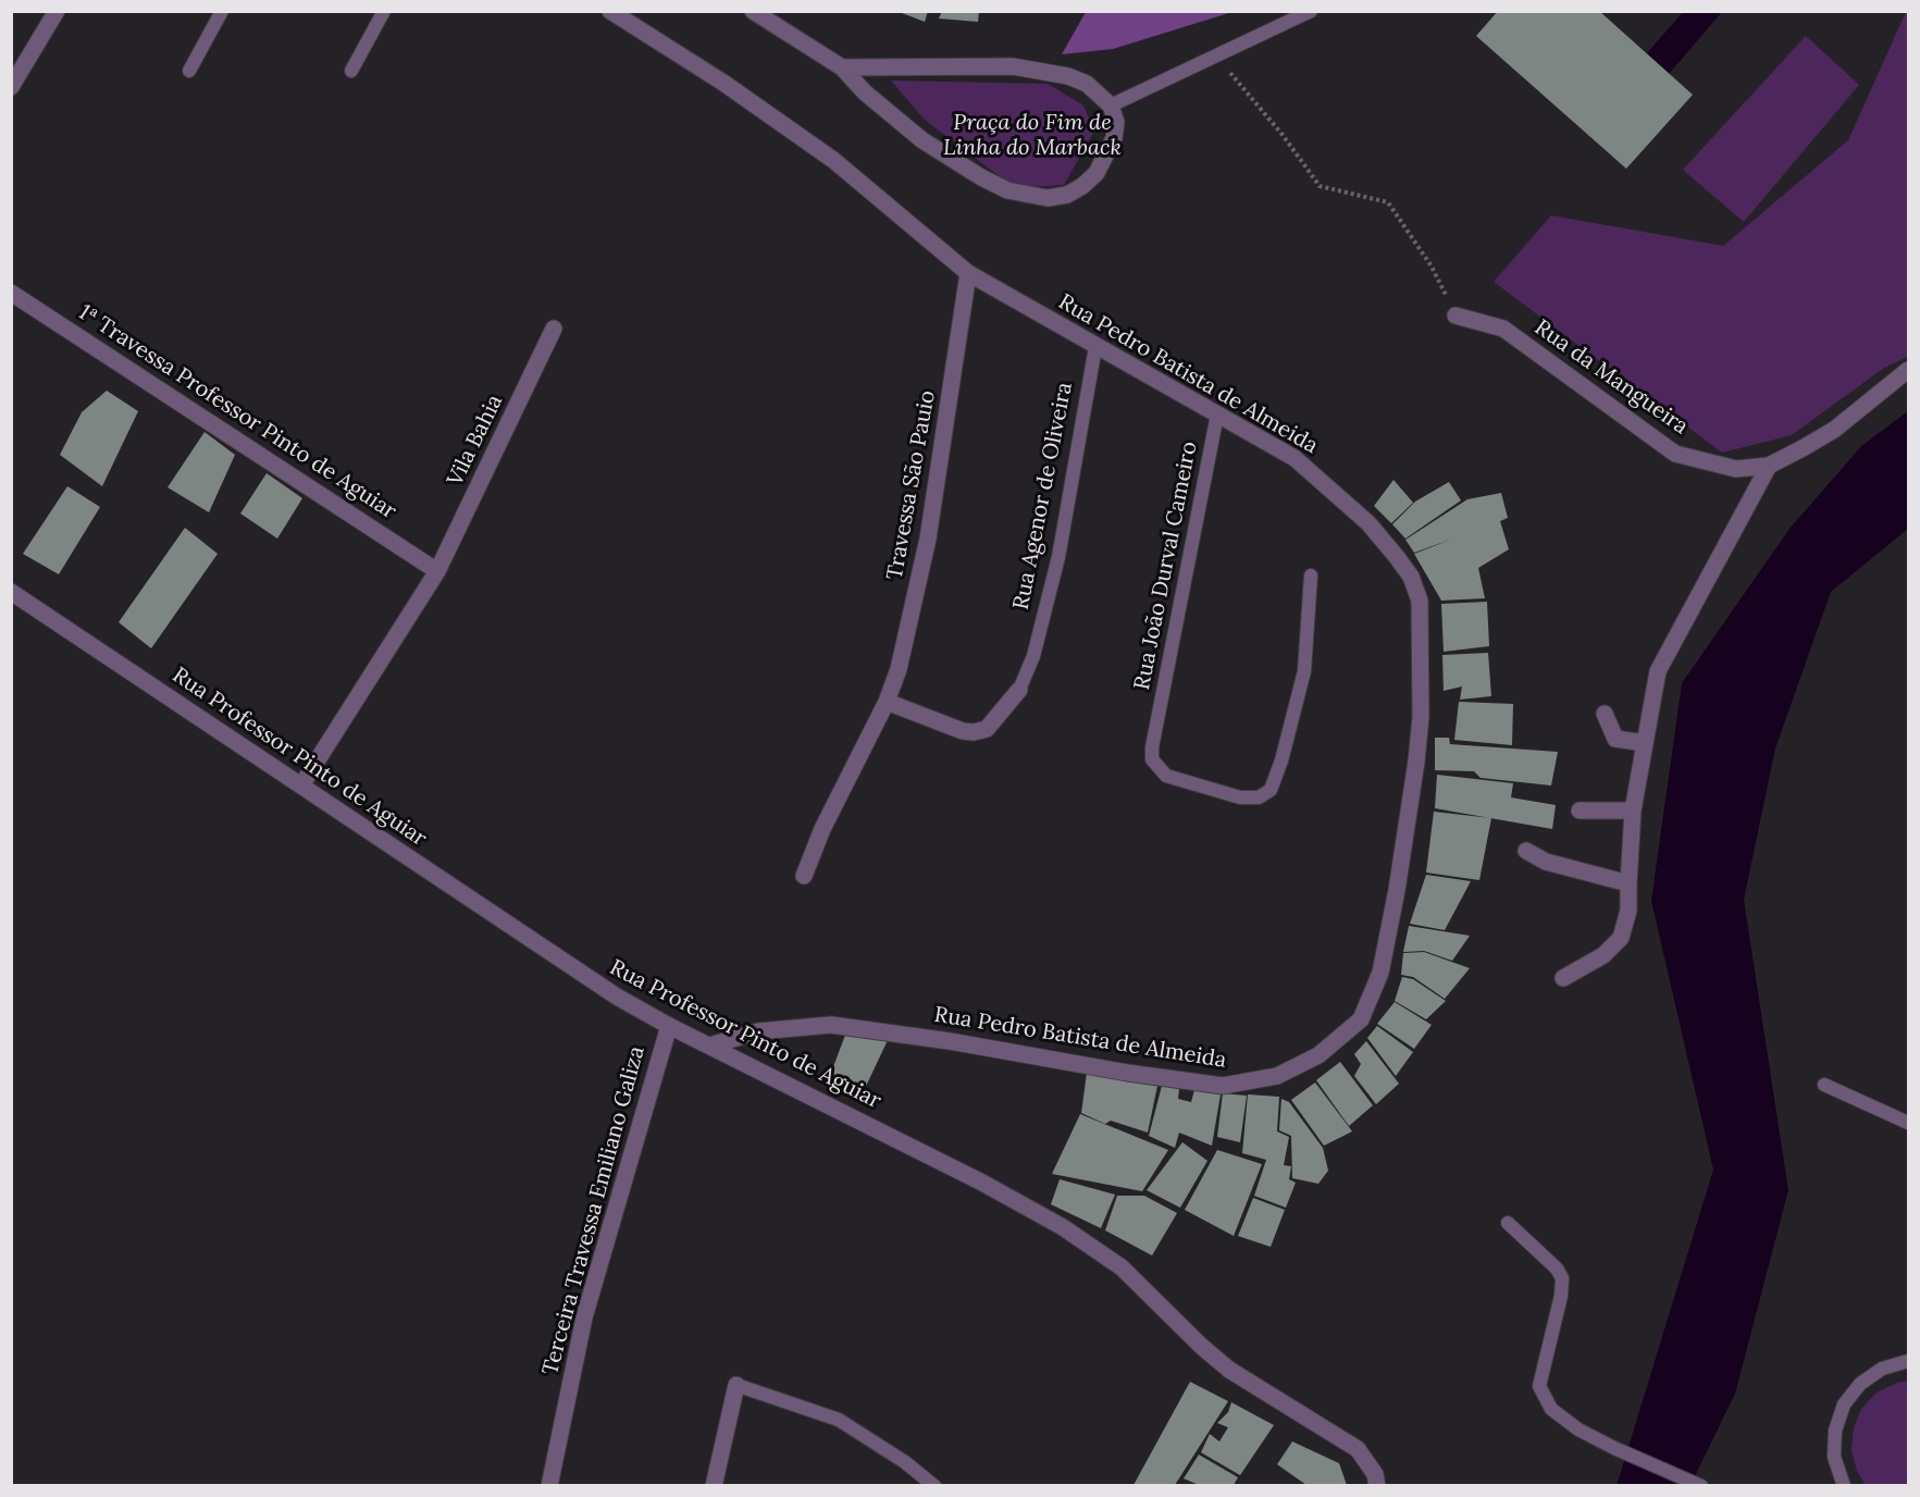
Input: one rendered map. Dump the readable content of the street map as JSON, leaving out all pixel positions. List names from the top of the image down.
{
  "streets": {
    "street": [
      "Rua Pedro Batista de Almeida",
      "Rua da Mangueira",
      "1ª Travessa Professor Pinto de Aguiar",
      "Vila Bahia",
      "Travessa São Pauio",
      "Rua Professor Pinto de Aguiar",
      "Terceira Travessa Emiliano Galiza"
    ],
    "lane": ["Rua Agenor de Oliveira", "Rua João Durval Cameiro"]
  },
  "crossings": [
    ["Rua Pedro Batista de Almeida", "Travessa São Pauio"],
    ["Rua Pedro Batista de Almeida", "Rua Agenor de Oliveira"],
    ["Rua Pedro Batista de Almeida", "Rua João Durval Cameiro"],
    ["Rua Pedro Batista de Almeida", "Rua Professor Pinto de Aguiar"],
    ["1ª Travessa Professor Pinto de Aguiar", "Vila Bahia"],
    ["Vila Bahia", "Rua Professor Pinto de Aguiar"],
    ["Rua Professor Pinto de Aguiar", "Terceira Travessa Emiliano Galiza"]
  ],
  "parks": ["Praça do Fim de Linha do Marback"]
}
